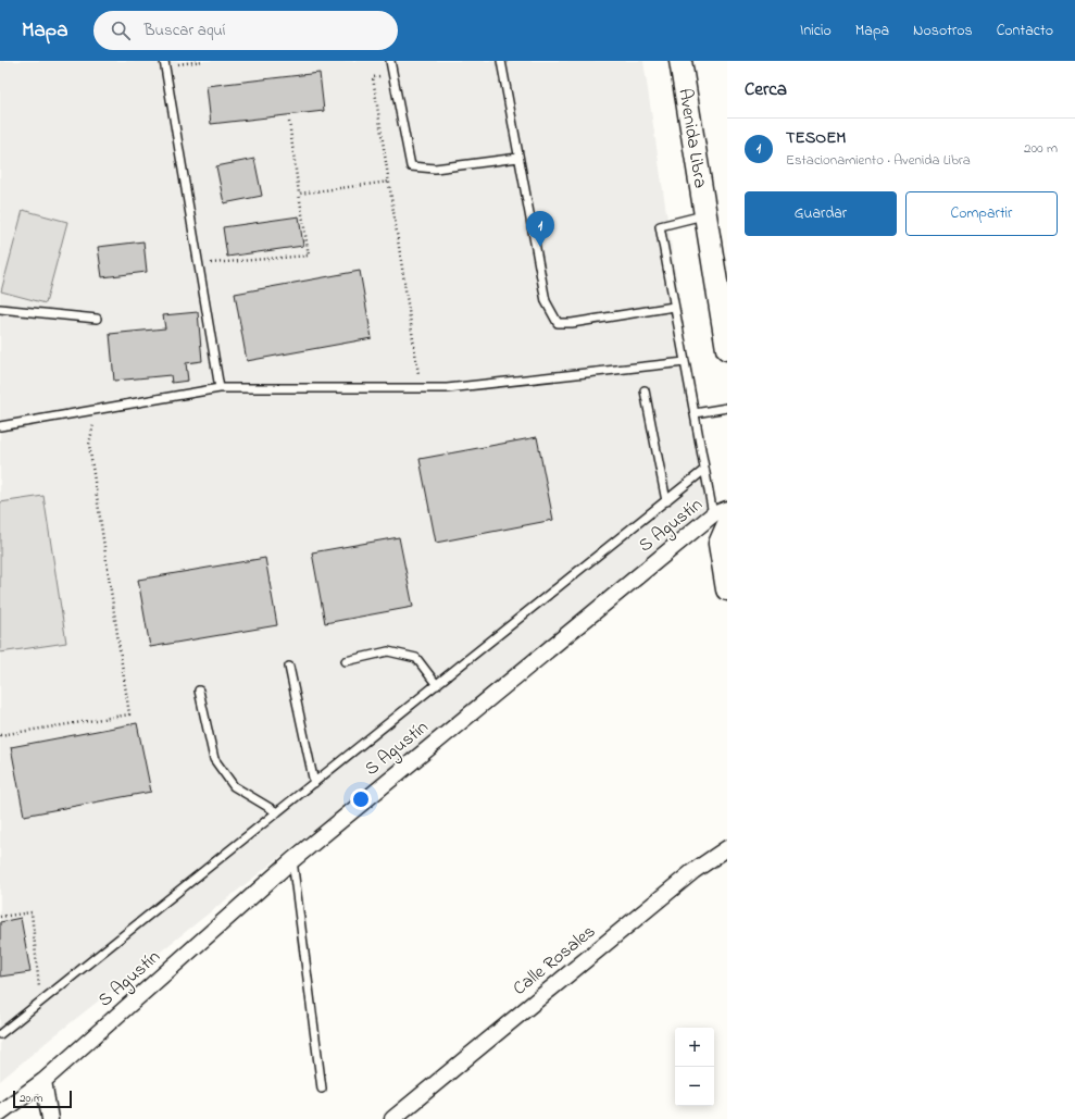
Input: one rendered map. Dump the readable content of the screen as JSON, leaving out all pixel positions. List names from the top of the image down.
{
  "streets": {
    "main road": ["Avenida Libra"],
    "street": ["S Agustín", "Calle Rosales"]
  },
  "scale_bar": "20 m",
  "page": {
    "header": "Mapa",
    "search": "Buscar aquí",
    "nav": [
      "Inicio",
      "Mapa",
      "Nosotros",
      "Contacto"
    ],
    "heading": "Cerca",
    "list": [
      {
        "mark": "1",
        "name": "TESOEM",
        "note": "Estacionamiento · Avenida Libra",
        "value": "200 m"
      }
    ],
    "buttons": ["Guardar", "Compartir"],
    "pins": "1",
    "map_buttons": ["+", "−"],
    "scale": "20 m"
  }
}
